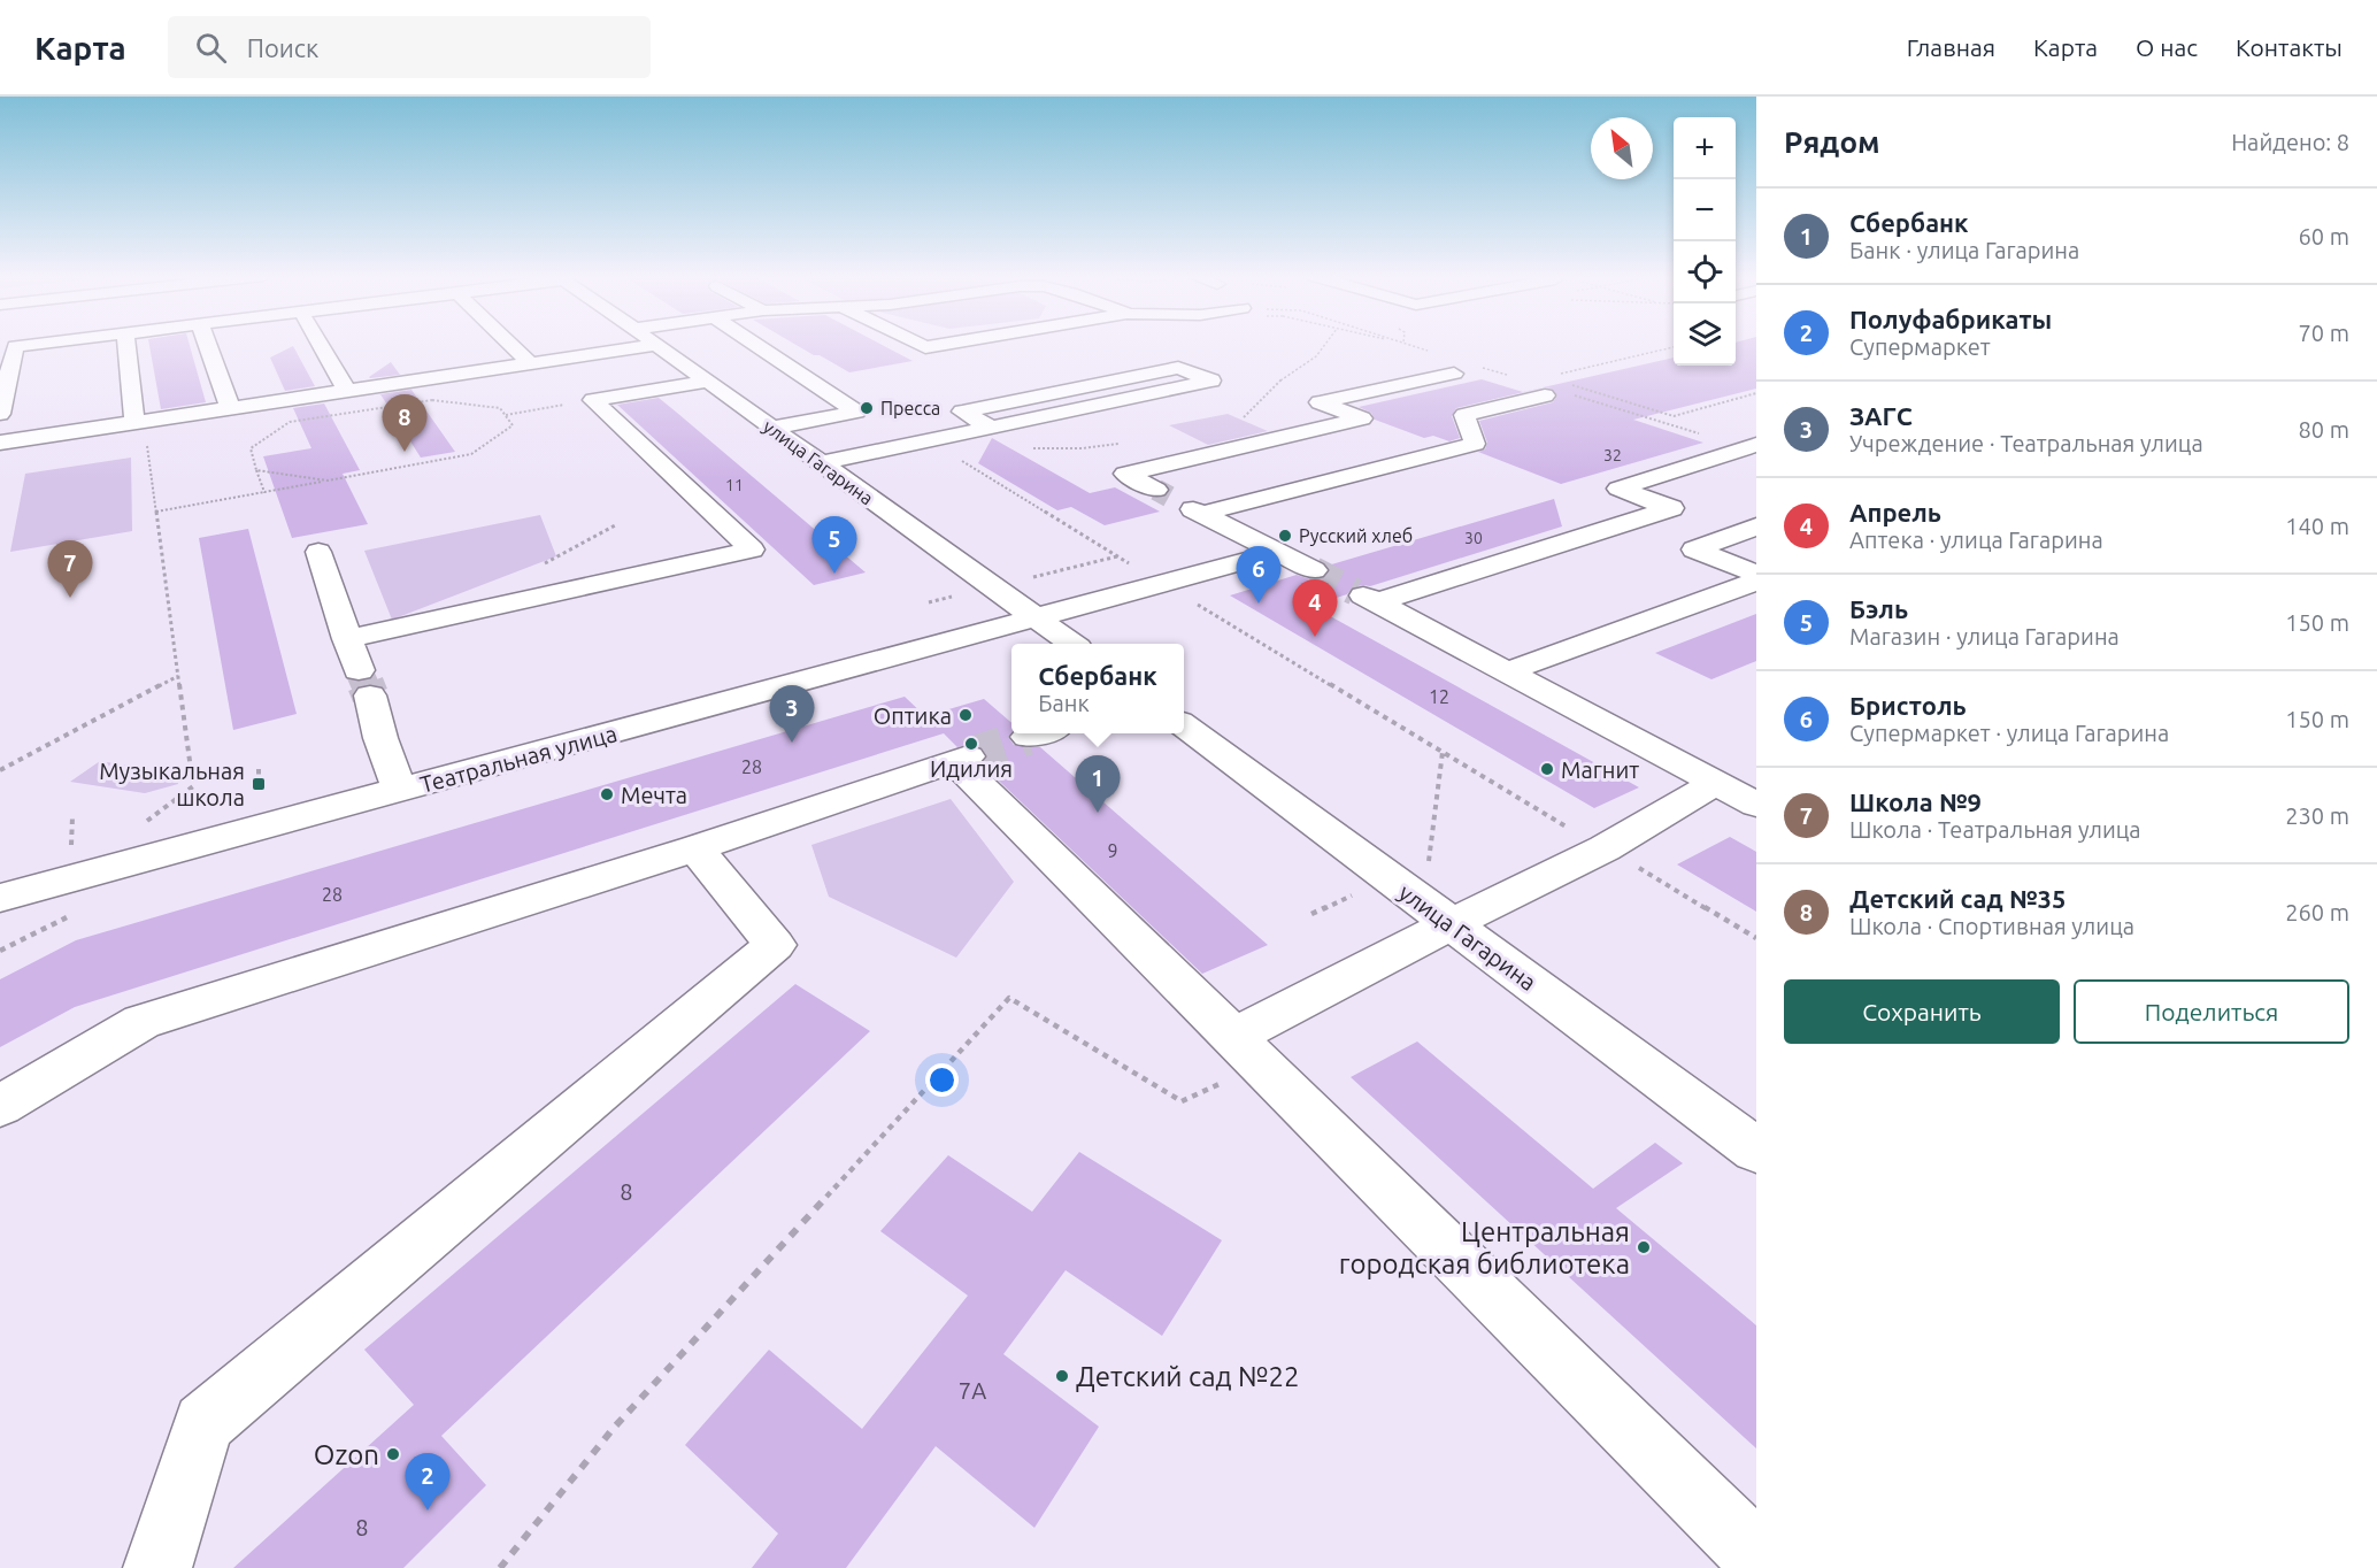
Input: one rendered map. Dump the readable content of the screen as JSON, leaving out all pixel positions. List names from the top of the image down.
{
  "streets": {
    "street": ["улица Гагарина", "Театральная улица"]
  },
  "crossings": [
    ["улица Гагарина", "Театральная улица"]
  ],
  "places": {
    "other": [
      "Пресса",
      "Русский хлеб",
      "Оптика",
      "Идилия",
      "Магнит",
      "Мечта",
      "Центральная городская библиотека",
      "Детский сад №22",
      "Ozon"
    ],
    "transit": ["Музыкальная школа"]
  },
  "house_numbers": [
    "32",
    "11",
    "30",
    "12",
    "28",
    "9",
    "28",
    "8",
    "7А",
    "8"
  ],
  "north": "top left",
  "page": {
    "header": "Карта",
    "search": "Поиск",
    "nav": [
      "Главная",
      "Карта",
      "О нас",
      "Контакты"
    ],
    "heading": ["Рядом", "Найдено: 8"],
    "map_buttons": ["+", "−"],
    "list": [
      {
        "mark": "1",
        "name": "Сбербанк",
        "note": "Банк · улица Гагарина",
        "value": "60 m"
      },
      {
        "mark": "2",
        "name": "Полуфабрикаты",
        "note": "Супермаркет",
        "value": "70 m"
      },
      {
        "mark": "3",
        "name": "ЗАГС",
        "note": "Учреждение · Театральная улица",
        "value": "80 m"
      },
      {
        "mark": "4",
        "name": "Апрель",
        "note": "Аптека · улица Гагарина",
        "value": "140 m"
      },
      {
        "mark": "5",
        "name": "Бэль",
        "note": "Магазин · улица Гагарина",
        "value": "150 m"
      },
      {
        "mark": "6",
        "name": "Бристоль",
        "note": "Супермаркет · улица Гагарина",
        "value": "150 m"
      },
      {
        "mark": "7",
        "name": "Школа №9",
        "note": "Школа · Театральная улица",
        "value": "230 m"
      },
      {
        "mark": "8",
        "name": "Детский сад №35",
        "note": "Школа · Спортивная улица",
        "value": "260 m"
      }
    ],
    "pins": [
      "8",
      "5",
      "7",
      "6",
      "4",
      "3",
      "1",
      "2"
    ],
    "popup": ["Сбербанк", "Банк"],
    "buttons": ["Сохранить", "Поделиться"]
  }
}
